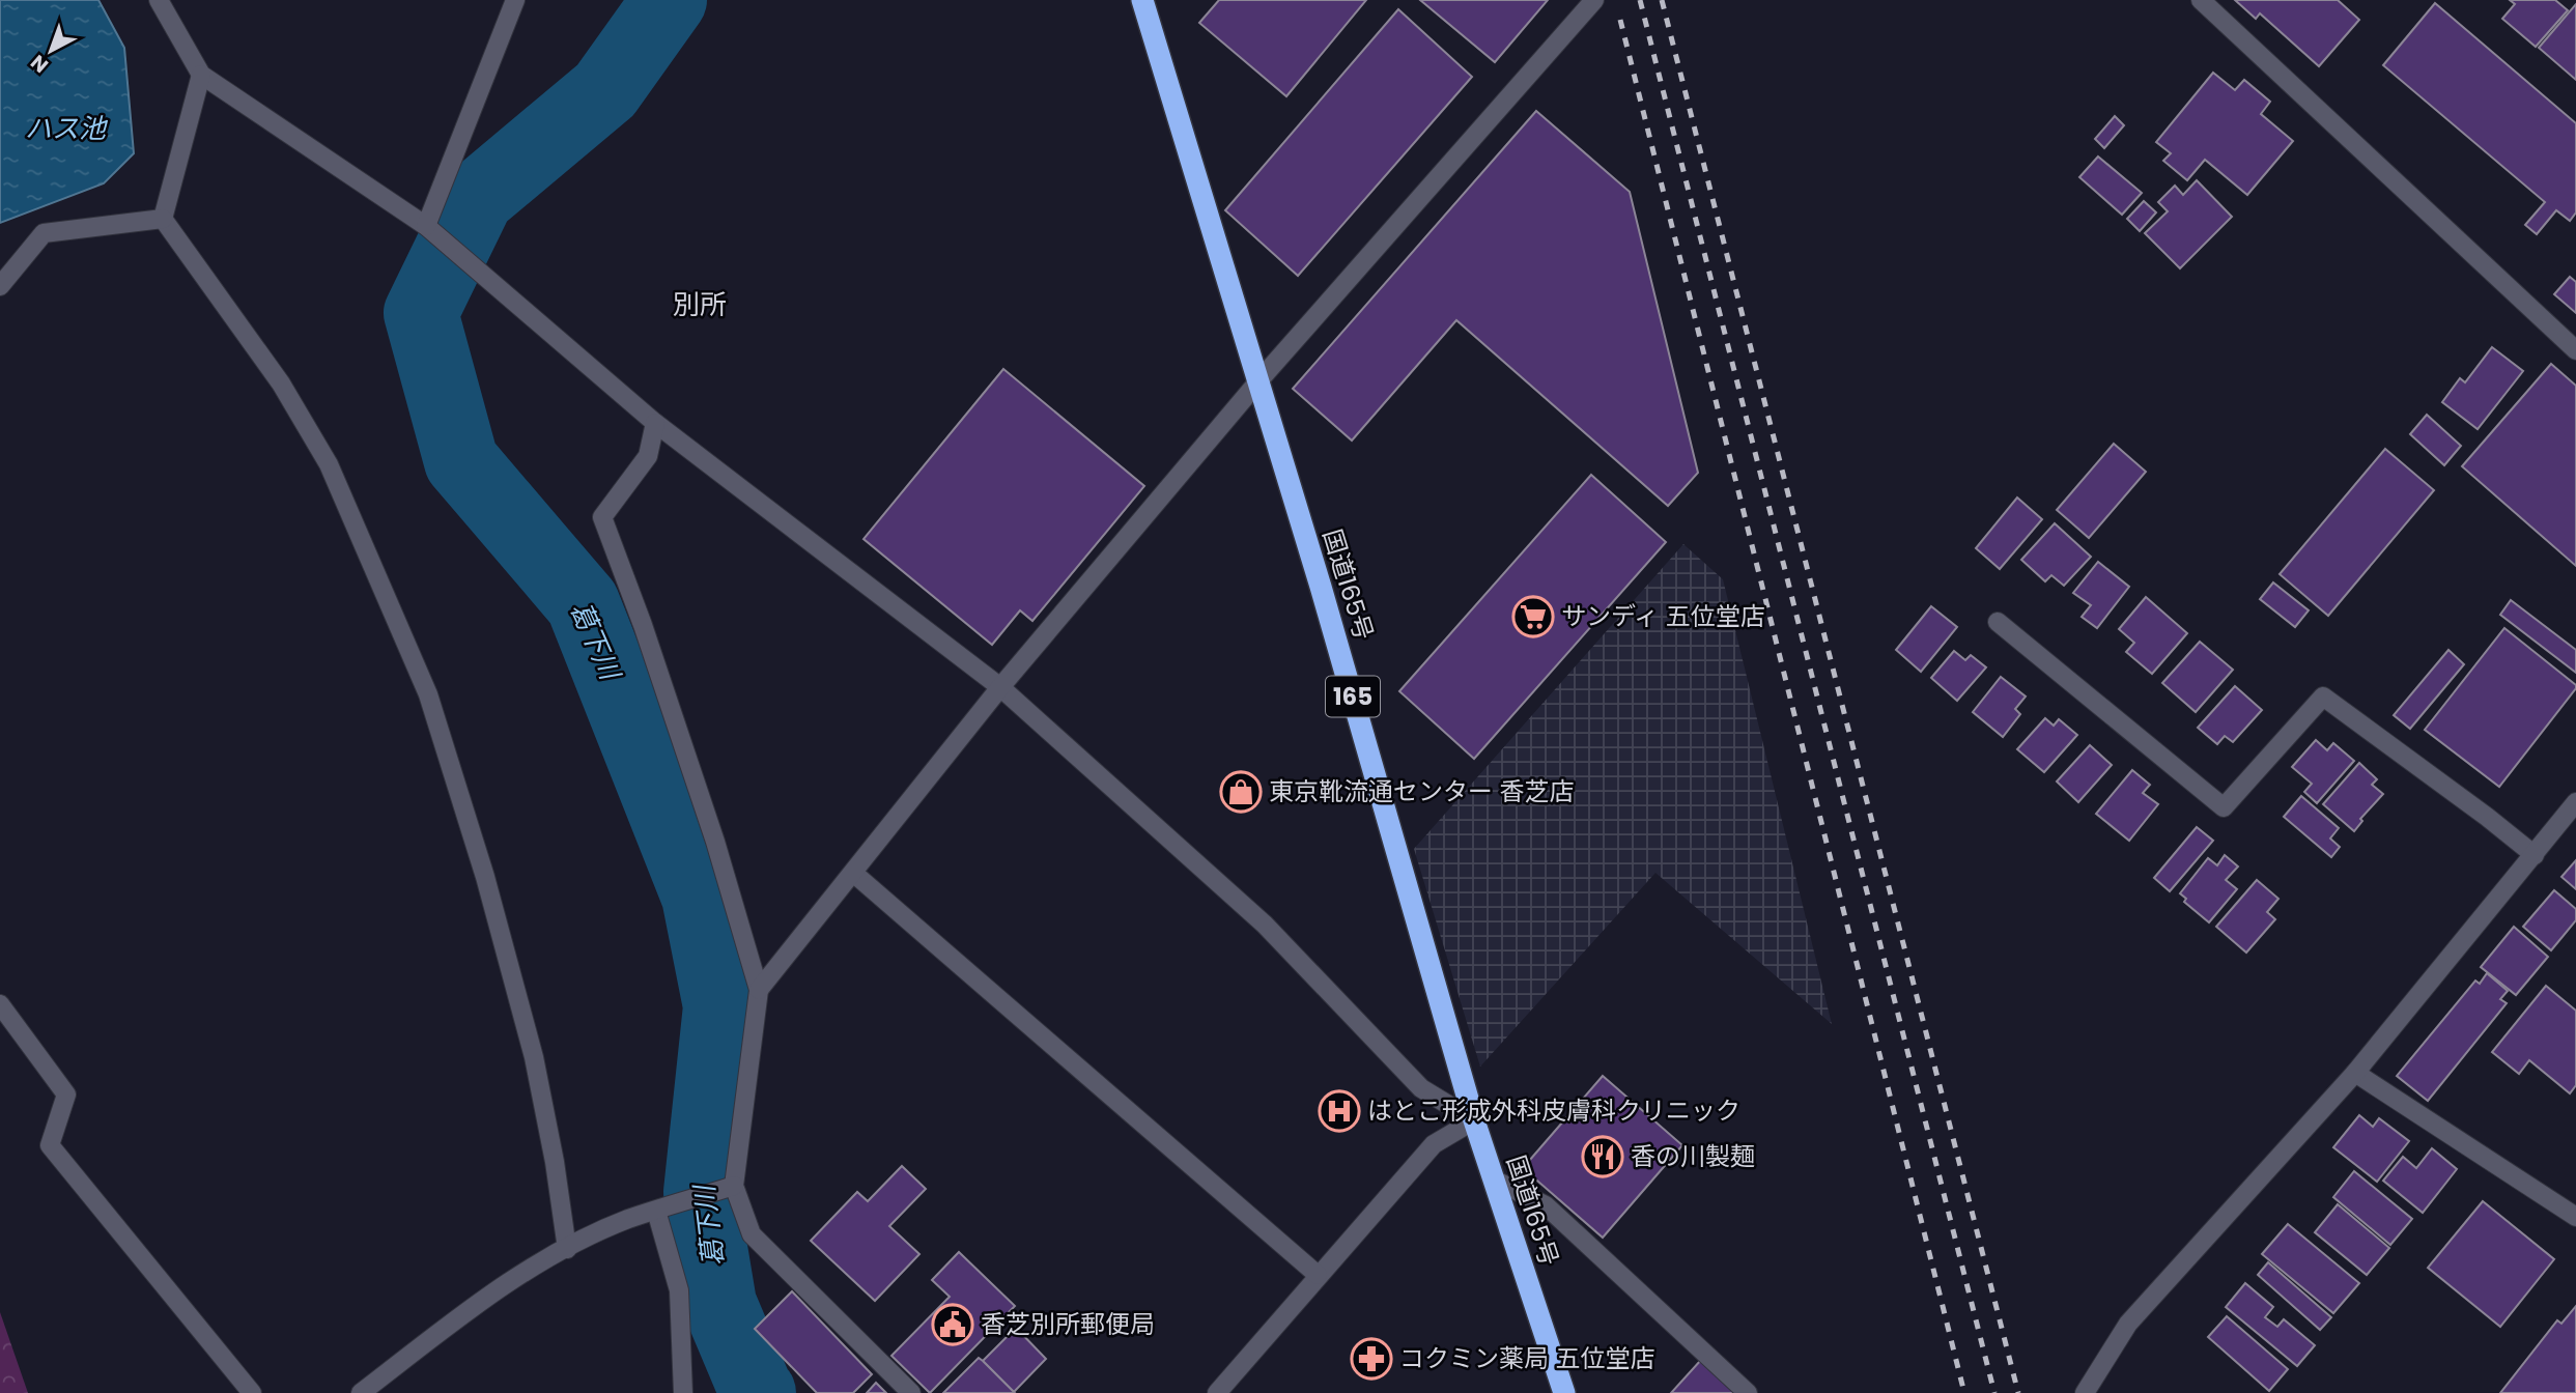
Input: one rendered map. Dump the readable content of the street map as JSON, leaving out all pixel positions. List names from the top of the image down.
{
  "streets": {
    "highway": ["国道165号", "165"]
  },
  "districts": ["別所"],
  "water": ["ハス池", "葛下川"],
  "places": {
    "supermarket": ["サンディ 五位堂店"],
    "shop": ["東京靴流通センター 香芝店"],
    "hospital": ["はとこ形成外科皮膚科クリニック"],
    "restaurant": ["香の川製麺"],
    "public building": ["香芝別所郵便局"],
    "pharmacy": ["コクミン薬局 五位堂店"]
  },
  "north": "bottom left"
}
